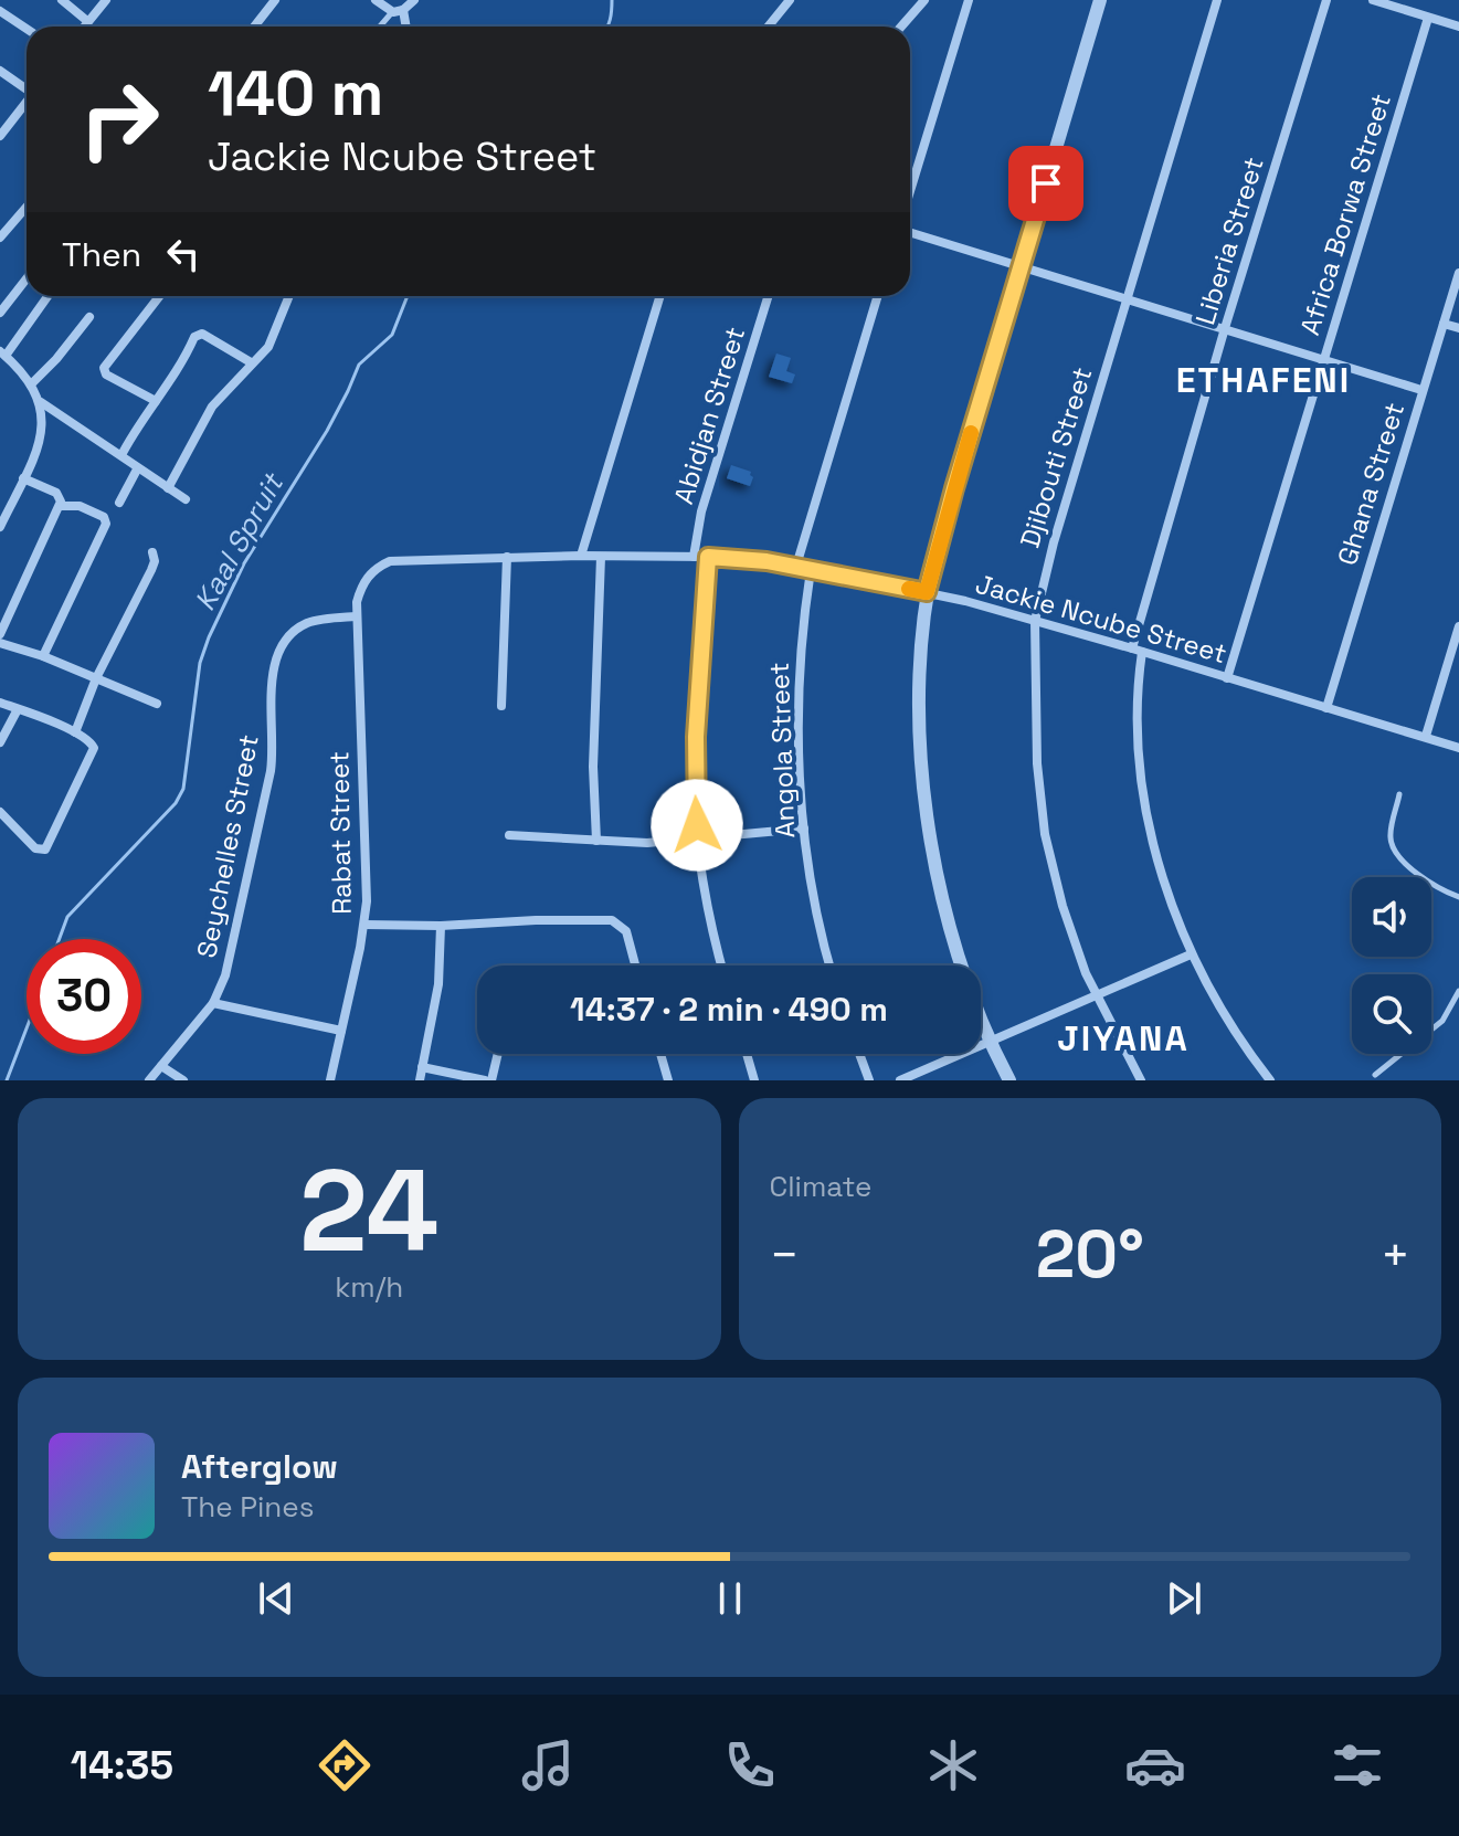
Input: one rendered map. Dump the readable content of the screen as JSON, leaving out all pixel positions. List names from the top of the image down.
{
  "streets": {
    "street": [
      "Africa Borwa Street",
      "Liberia Street",
      "Abidjan Street",
      "Djibouti Street",
      "Ghana Street",
      "Jackie Ncube Street",
      "Angola Street",
      "Rabat Street",
      "Seychelles Street"
    ]
  },
  "crossings": [
    ["Africa Borwa Street", "Jackie Ncube Street"],
    ["Liberia Street", "Jackie Ncube Street"],
    ["Abidjan Street", "Jackie Ncube Street"],
    ["Djibouti Street", "Jackie Ncube Street"],
    ["Ghana Street", "Jackie Ncube Street"],
    ["Jackie Ncube Street", "Angola Street"],
    ["Jackie Ncube Street", "Rabat Street"],
    ["Rabat Street", "Seychelles Street"]
  ],
  "districts": ["ETHAFENI", "JIYANA"],
  "water": ["Kaal Spruit"],
  "page": {
    "turn": ["140 m", "Jackie Ncube Street"],
    "then": "Then",
    "limit": "30",
    "trip": "14:37 · 2 min · 490 m",
    "tile": [
      ["24", "km/h"],
      "Climate"
    ],
    "heat": ["−", "20°", "+"],
    "song": ["Afterglow", "The Pines"],
    "tabs": "14:35"
  }
}
